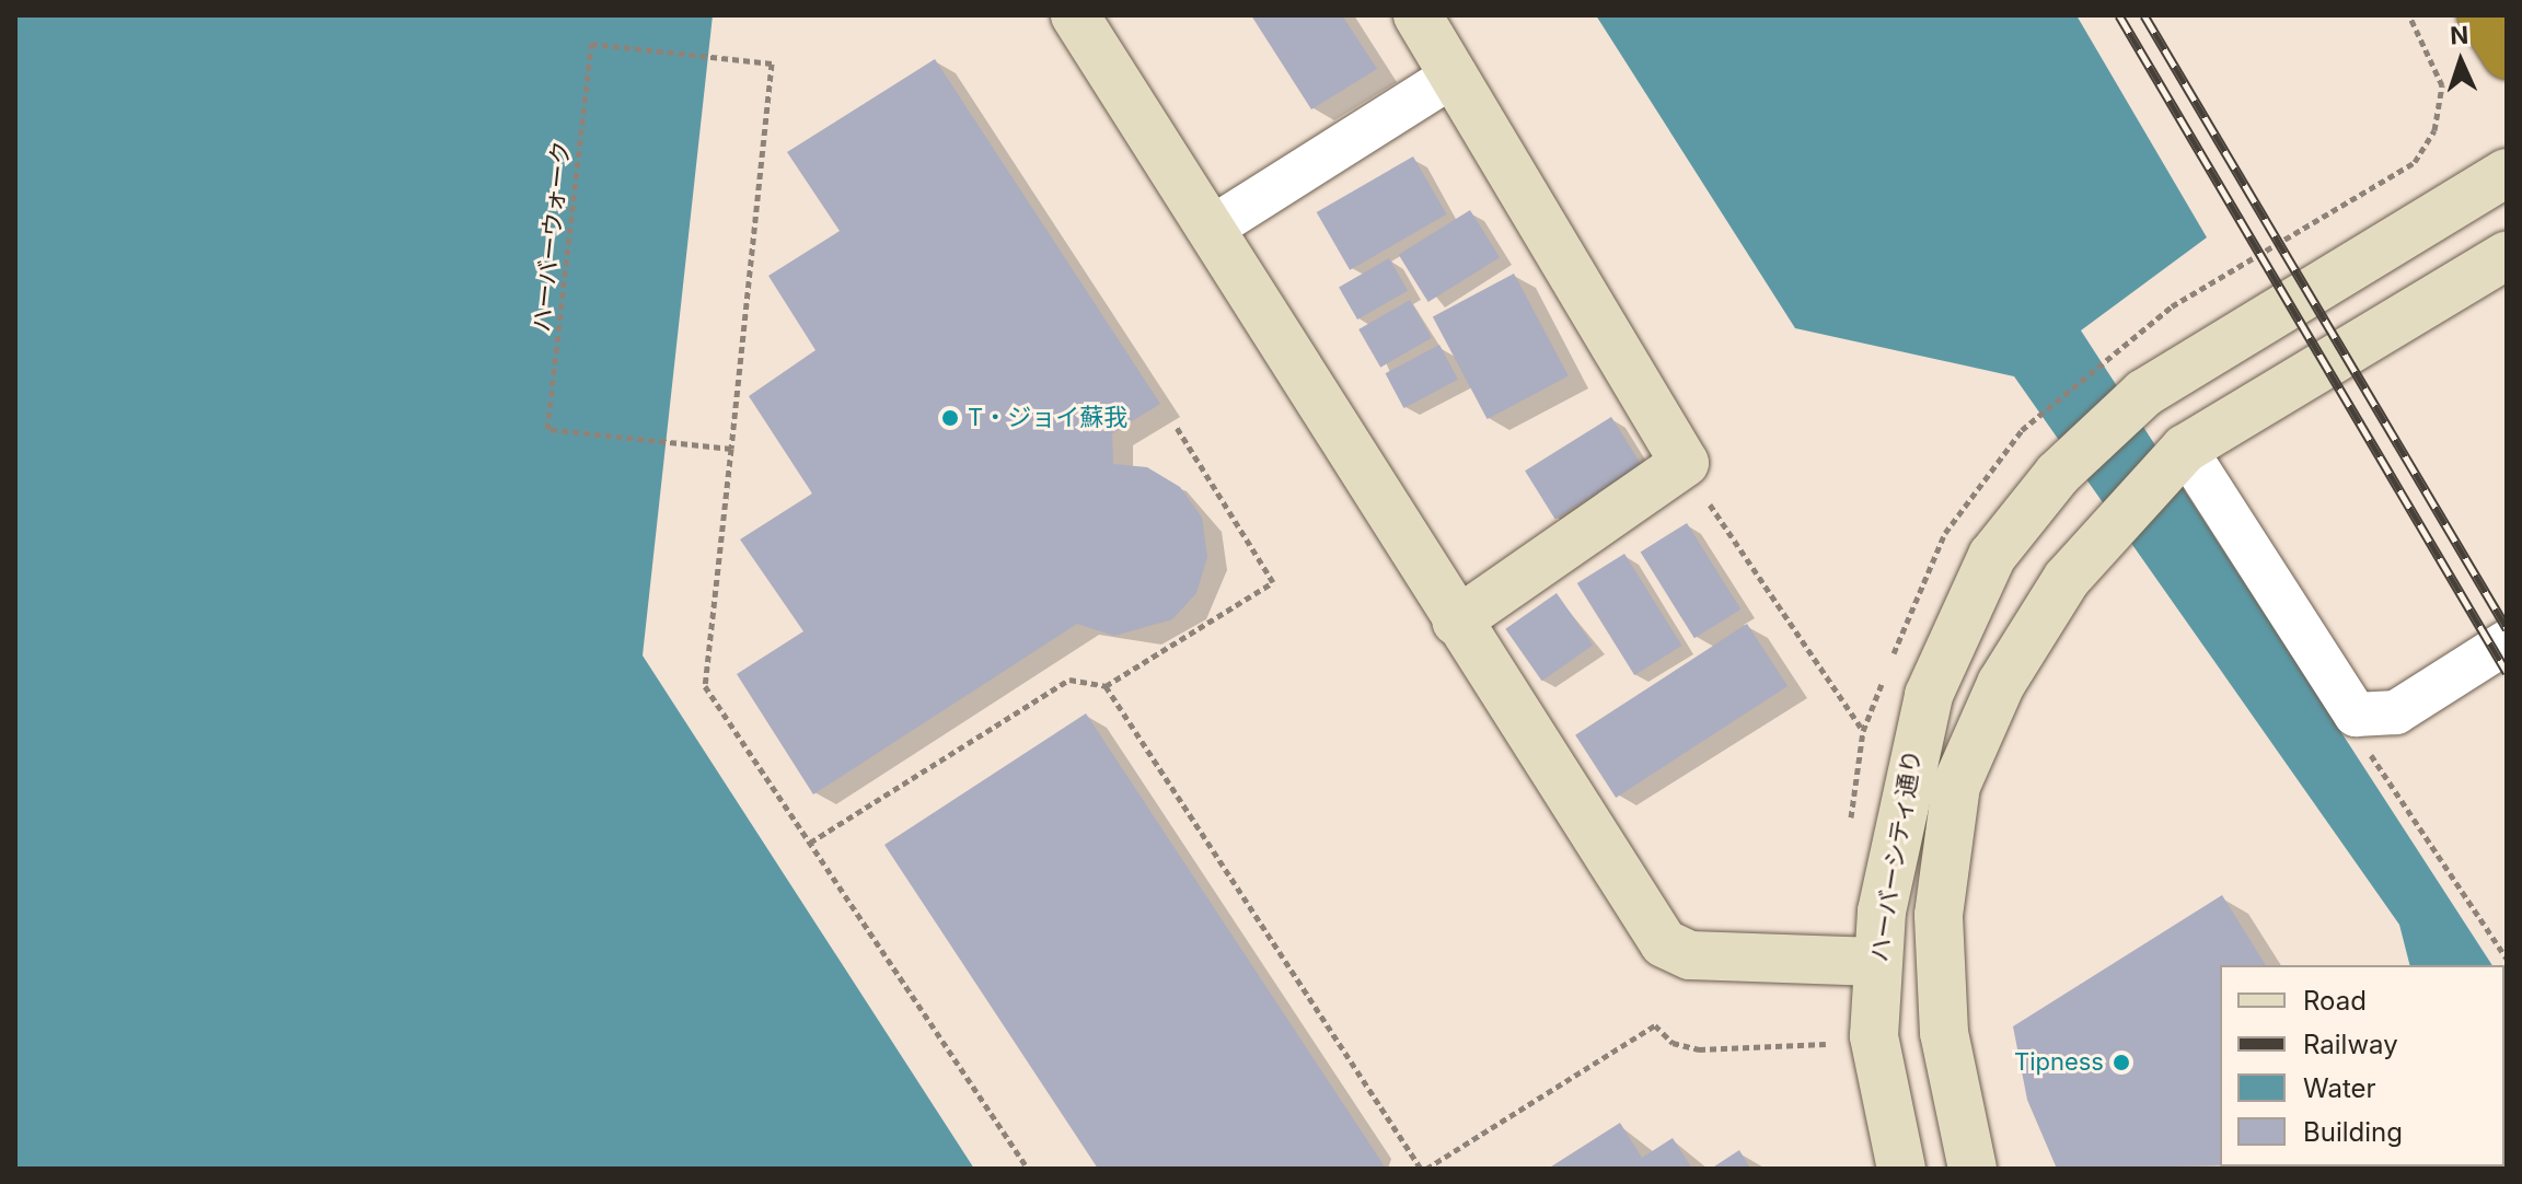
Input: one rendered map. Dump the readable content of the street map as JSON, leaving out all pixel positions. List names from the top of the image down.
{
  "streets": {
    "street": ["ハーバーシティ通り"],
    "path": ["ハーバーウォーク"]
  },
  "places": ["T・ジョイ蘇我", "Tipness"],
  "legend": [
    "Road",
    "Railway",
    "Water",
    "Building"
  ],
  "north": "top"
}
